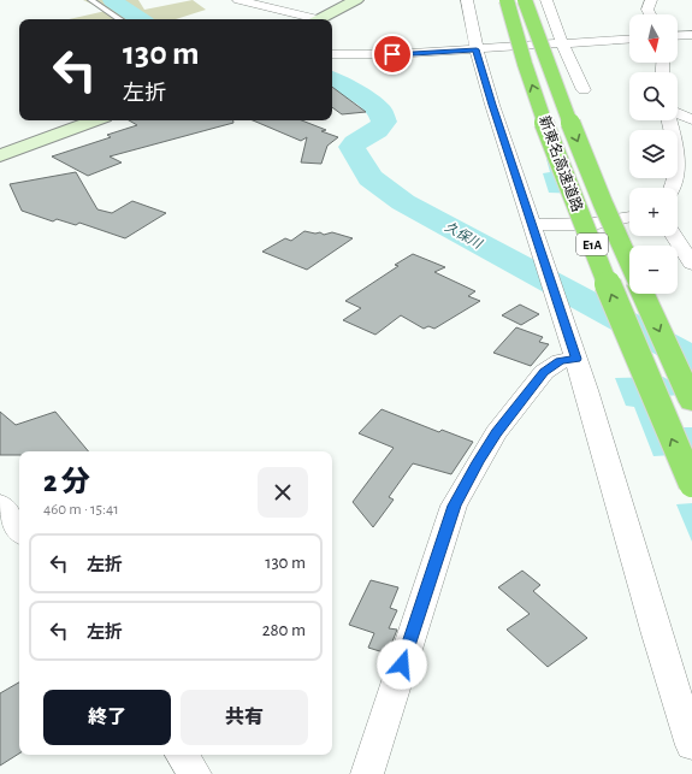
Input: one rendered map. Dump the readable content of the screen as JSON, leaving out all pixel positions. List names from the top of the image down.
{
  "streets": {
    "highway": ["新東名高速道路", "E1A"]
  },
  "water": ["久保川"],
  "north": "bottom",
  "page": {
    "map_buttons": ["+", "−"],
    "turn": ["130 m", "左折"],
    "heading": ["2 分", "460 m · 15:41"],
    "list": [
      {
        "name": "左折",
        "value": "130 m"
      },
      {
        "name": "左折",
        "value": "280 m"
      }
    ],
    "buttons": ["終了", "共有"]
  }
}
